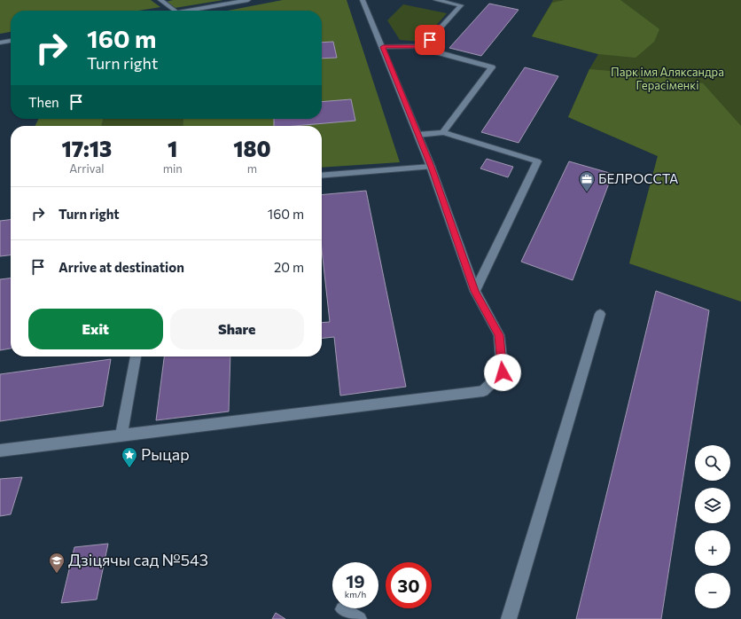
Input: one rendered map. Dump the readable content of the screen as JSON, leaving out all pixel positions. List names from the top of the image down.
{
  "parks": ["Парк імя Аляксандра Герасіменкі"],
  "places": {
    "office": ["БЕЛРОССТА"],
    "place": ["Рыцар"],
    "school or university": ["Дзіцячы сад №543"]
  },
  "page": {
    "turn": ["160 m", "Turn right"],
    "then": "Then",
    "eta": [
      "17:13",
      "Arrival",
      "1",
      "min",
      "180",
      "m"
    ],
    "list": [
      {
        "name": "Turn right",
        "value": "160 m"
      },
      {
        "name": "Arrive at destination",
        "value": "20 m"
      }
    ],
    "buttons": ["Exit", "Share"],
    "map_buttons": ["+", "−"],
    "speed": "19 km/h",
    "limit": "30"
  }
}
